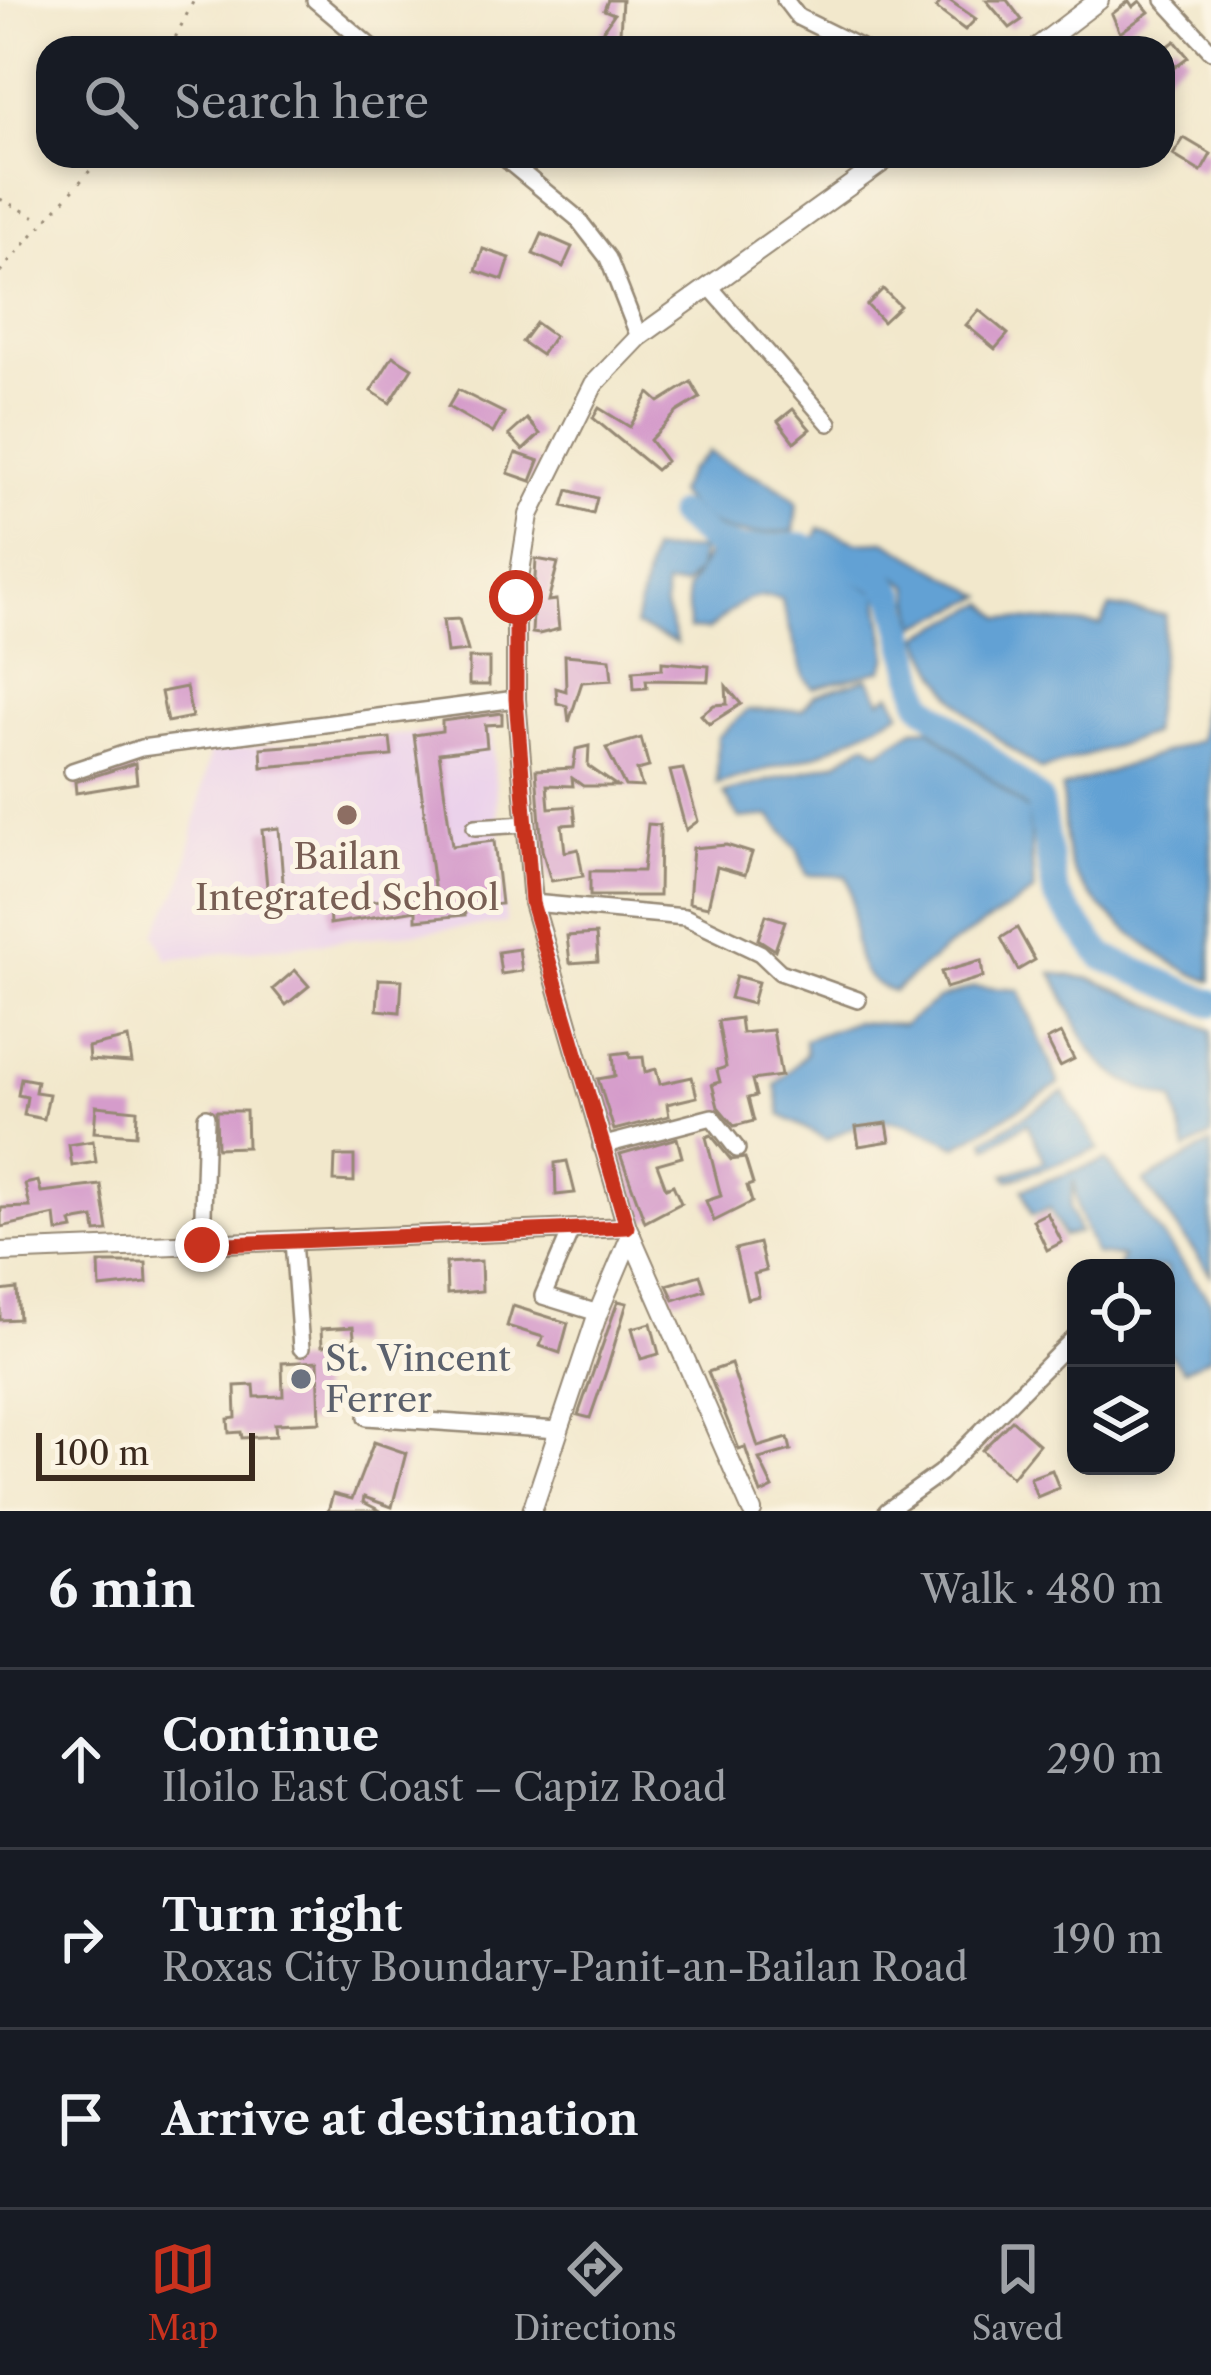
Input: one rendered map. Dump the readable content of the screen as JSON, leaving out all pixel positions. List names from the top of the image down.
{
  "places": ["Bailan Integrated School", "St. Vincent Ferrer"],
  "scale_bar": "100 m",
  "page": {
    "search": "Search here",
    "scale": "100 m",
    "heading": ["6 min", "Walk · 480 m"],
    "list": [
      ["Continue", "Iloilo East Coast – Capiz Road", "290 m"],
      ["Turn right", "Roxas City Boundary-Panit-an-Bailan Road", "190 m"],
      "Arrive at destination"
    ],
    "nav": ["Map", "Directions", "Saved"]
  }
}
